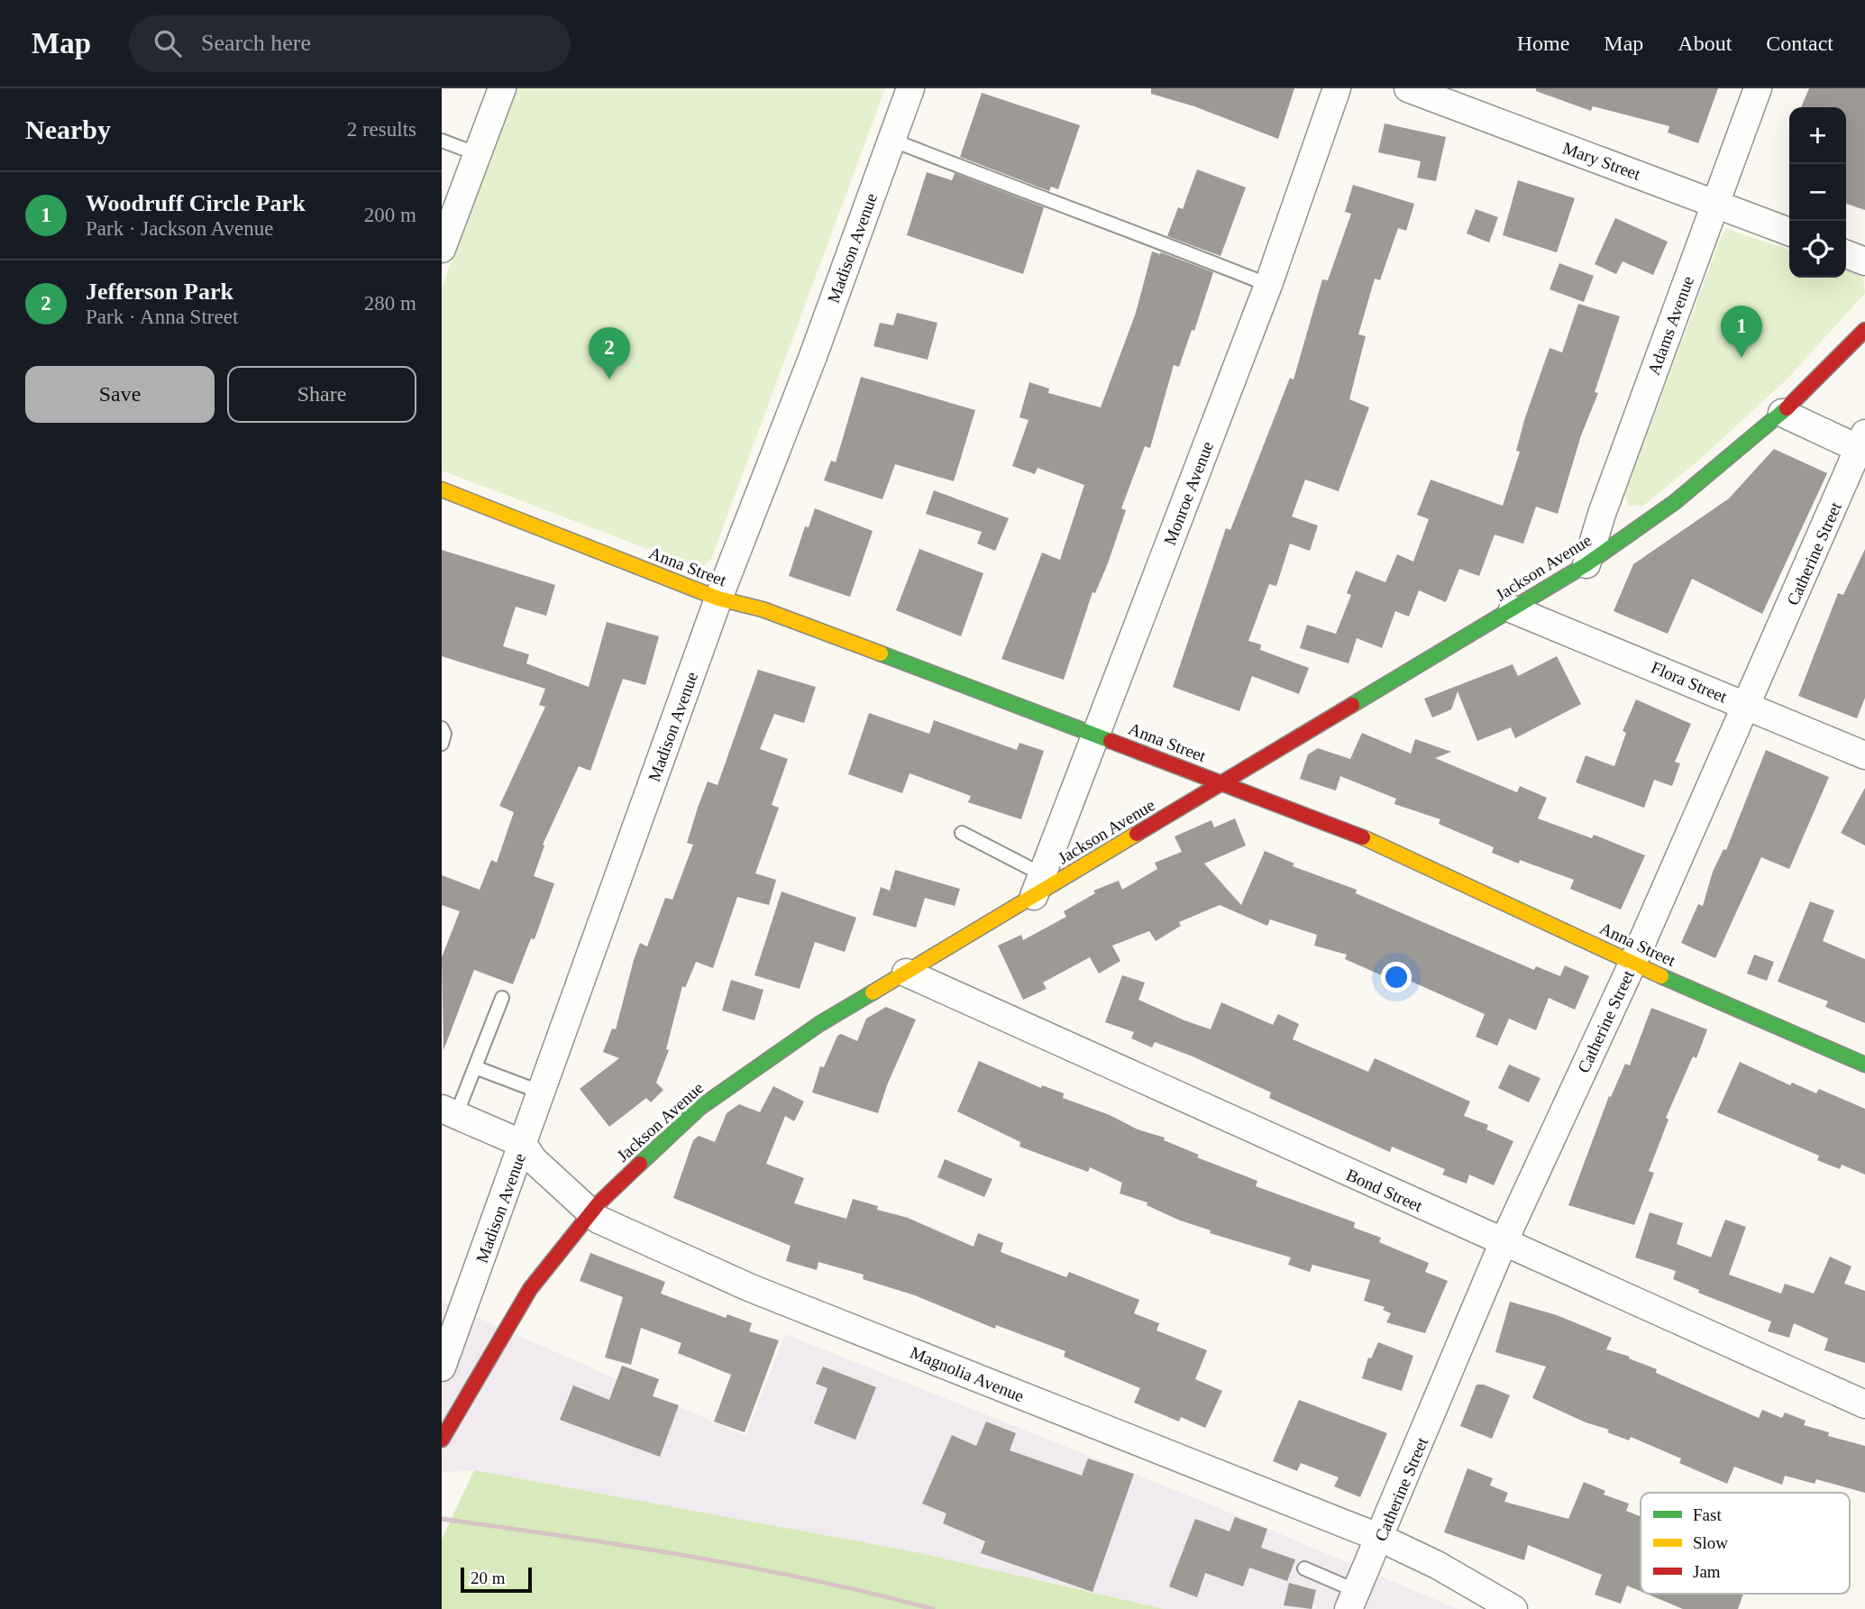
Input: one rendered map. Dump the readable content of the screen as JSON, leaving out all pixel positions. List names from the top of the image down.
{
  "streets": {
    "street": [
      "Mary Street",
      "Madison Avenue",
      "Adams Avenue",
      "Monroe Avenue",
      "Catherine Street",
      "Anna Street",
      "Jackson Avenue",
      "Flora Street",
      "Bond Street",
      "Magnolia Avenue"
    ]
  },
  "crossings": [
    ["Mary Street", "Adams Avenue"],
    ["Madison Avenue", "Anna Street"],
    ["Madison Avenue", "Magnolia Avenue"],
    ["Adams Avenue", "Jackson Avenue"],
    ["Monroe Avenue", "Anna Street"],
    ["Monroe Avenue", "Jackson Avenue"],
    ["Catherine Street", "Anna Street"],
    ["Catherine Street", "Flora Street"],
    ["Catherine Street", "Bond Street"],
    ["Catherine Street", "Magnolia Avenue"],
    ["Anna Street", "Jackson Avenue"],
    ["Jackson Avenue", "Flora Street"],
    ["Jackson Avenue", "Bond Street"],
    ["Jackson Avenue", "Magnolia Avenue"]
  ],
  "legend": ["Fast", "Slow", "Jam"],
  "scale_bar": "20 m",
  "page": {
    "header": "Map",
    "search": "Search here",
    "nav": [
      "Home",
      "Map",
      "About",
      "Contact"
    ],
    "heading": ["Nearby", "2 results"],
    "map_buttons": ["+", "−"],
    "list": [
      {
        "mark": "1",
        "name": "Woodruff Circle Park",
        "note": "Park · Jackson Avenue",
        "value": "200 m"
      },
      {
        "mark": "2",
        "name": "Jefferson Park",
        "note": "Park · Anna Street",
        "value": "280 m"
      }
    ],
    "pins": ["1", "2"],
    "buttons": ["Save", "Share"],
    "scale": "20 m"
  }
}
